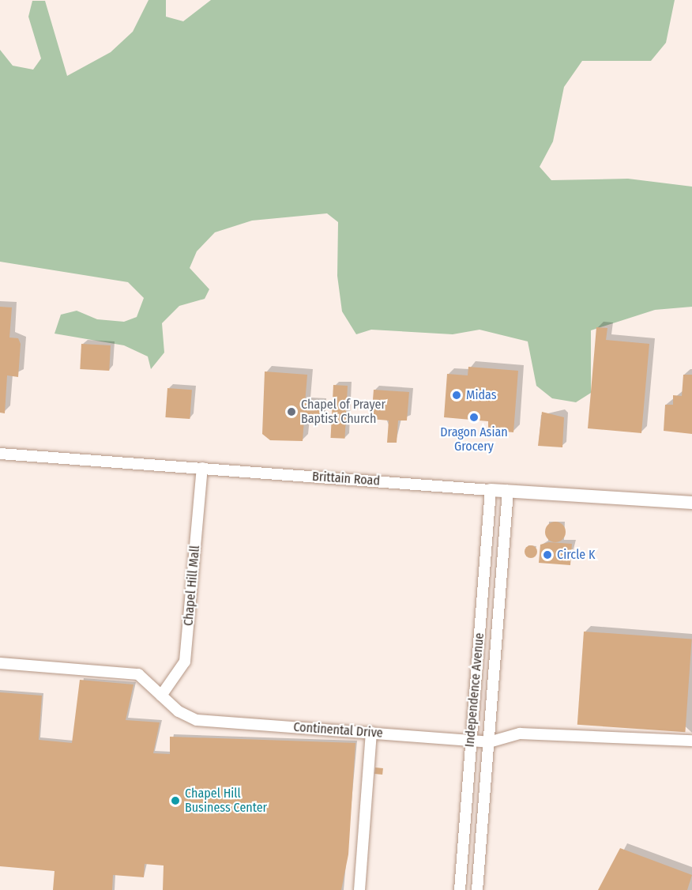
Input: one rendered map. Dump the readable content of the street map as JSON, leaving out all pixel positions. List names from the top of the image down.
{
  "streets": {
    "main road": ["Brittain Road"],
    "street": ["Chapel Hill Mall", "Independence Avenue", "Continental Drive"]
  },
  "crossings": [
    ["Brittain Road", "Chapel Hill Mall"],
    ["Brittain Road", "Independence Avenue"],
    ["Chapel Hill Mall", "Continental Drive"],
    ["Independence Avenue", "Continental Drive"]
  ],
  "places": [
    "Midas",
    "Chapel of Prayer Baptist Church",
    "Dragon Asian Grocery",
    "Circle K",
    "Chapel Hill Business Center"
  ]
}
